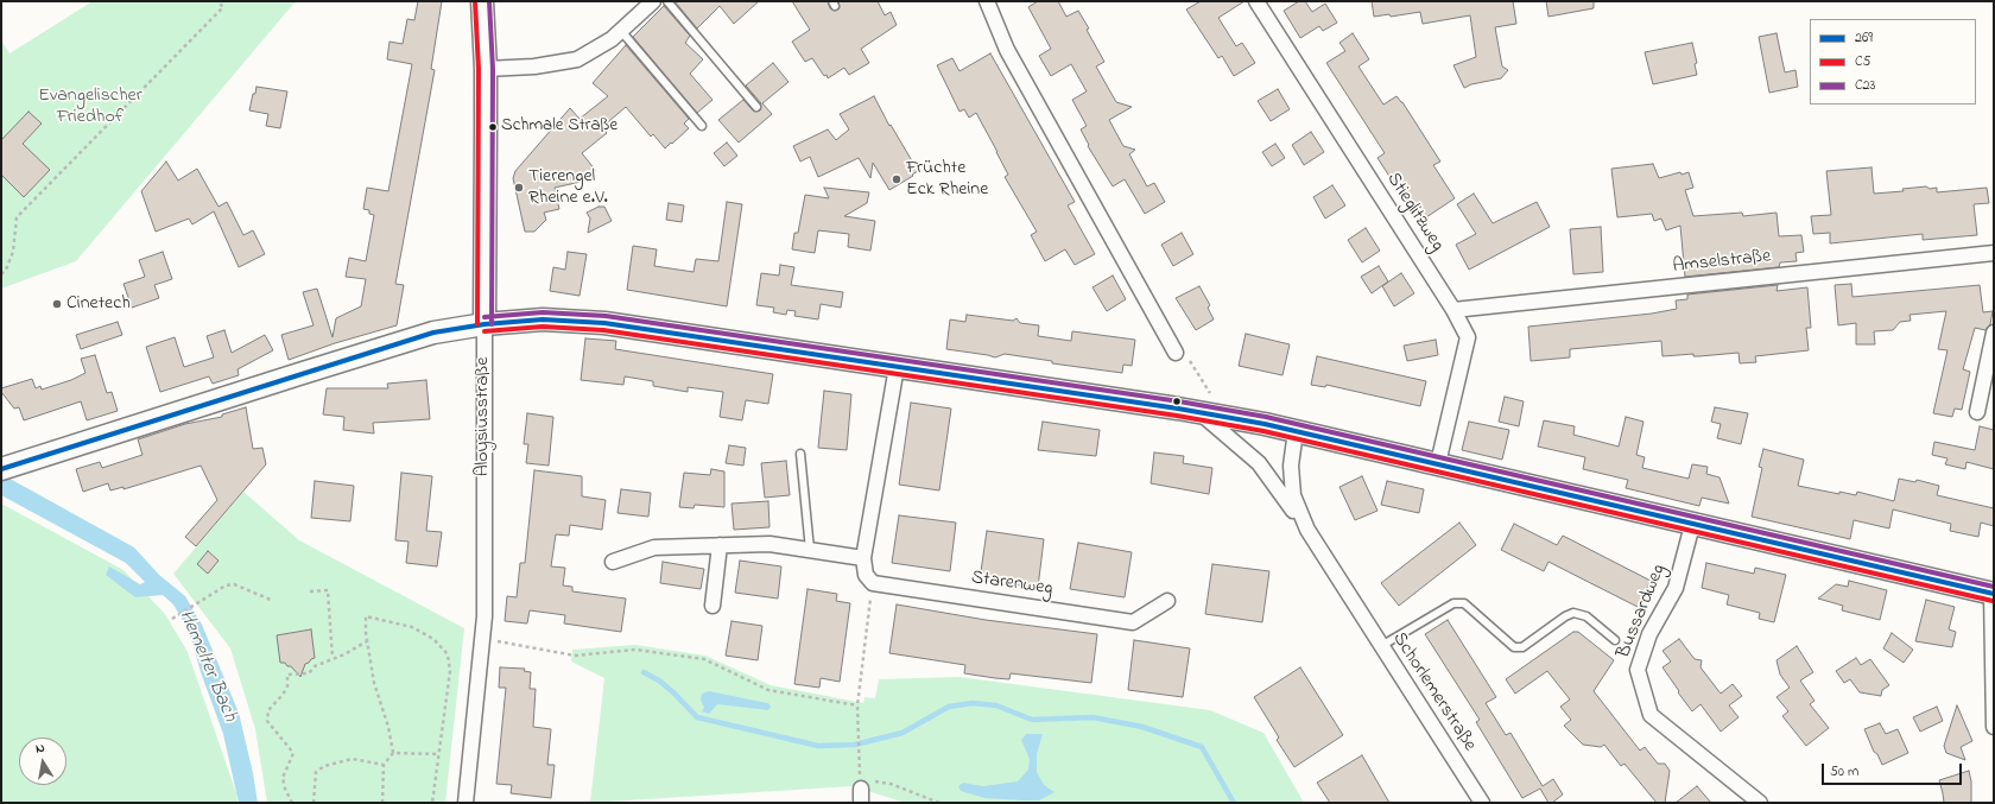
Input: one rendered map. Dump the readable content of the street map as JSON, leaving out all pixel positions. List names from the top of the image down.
{
  "streets": {
    "street": [
      "Stieglitzweg",
      "Amselstraße",
      "Aloysiusstraße",
      "Starenweg",
      "Bussardweg",
      "Schorlemerstraße"
    ]
  },
  "crossings": [
    ["Stieglitzweg", "Amselstraße"]
  ],
  "water": ["Hemelter Bach"],
  "parks": ["Evangelischer Friedhof"],
  "places": [
    "Schmale Straße",
    "Früchte Eck Rheine",
    "Tierengel Rheine e.V.",
    "Cinetech"
  ],
  "lines": ["transit line C5", "transit line C23", "transit line 269"],
  "legend": ["269", "C5", "C23"],
  "scale_bar": "50 m",
  "north": "top"
}
